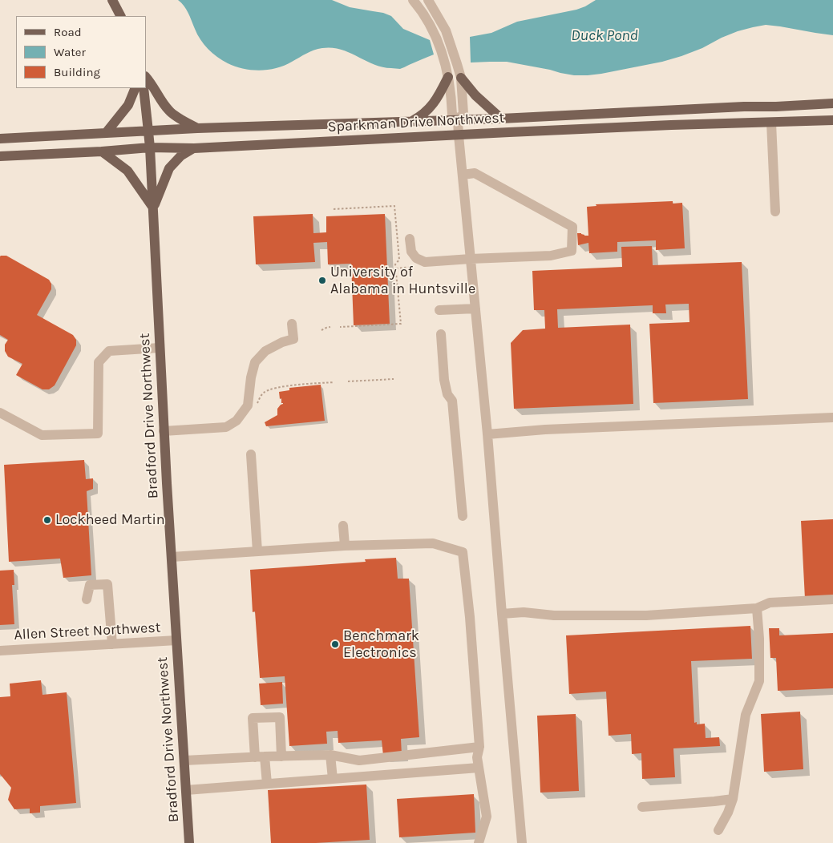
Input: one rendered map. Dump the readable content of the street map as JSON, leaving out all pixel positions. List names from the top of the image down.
{
  "streets": {
    "main road": ["Sparkman Drive Northwest", "Bradford Drive Northwest"],
    "street": ["Allen Street Northwest"]
  },
  "crossings": [
    ["Sparkman Drive Northwest", "Bradford Drive Northwest"],
    ["Bradford Drive Northwest", "Allen Street Northwest"]
  ],
  "water": ["Duck Pond"],
  "places": ["University of Alabama in Huntsville", "Lockheed Martin", "Benchmark Electronics"],
  "legend": ["Road", "Water", "Building"]
}
